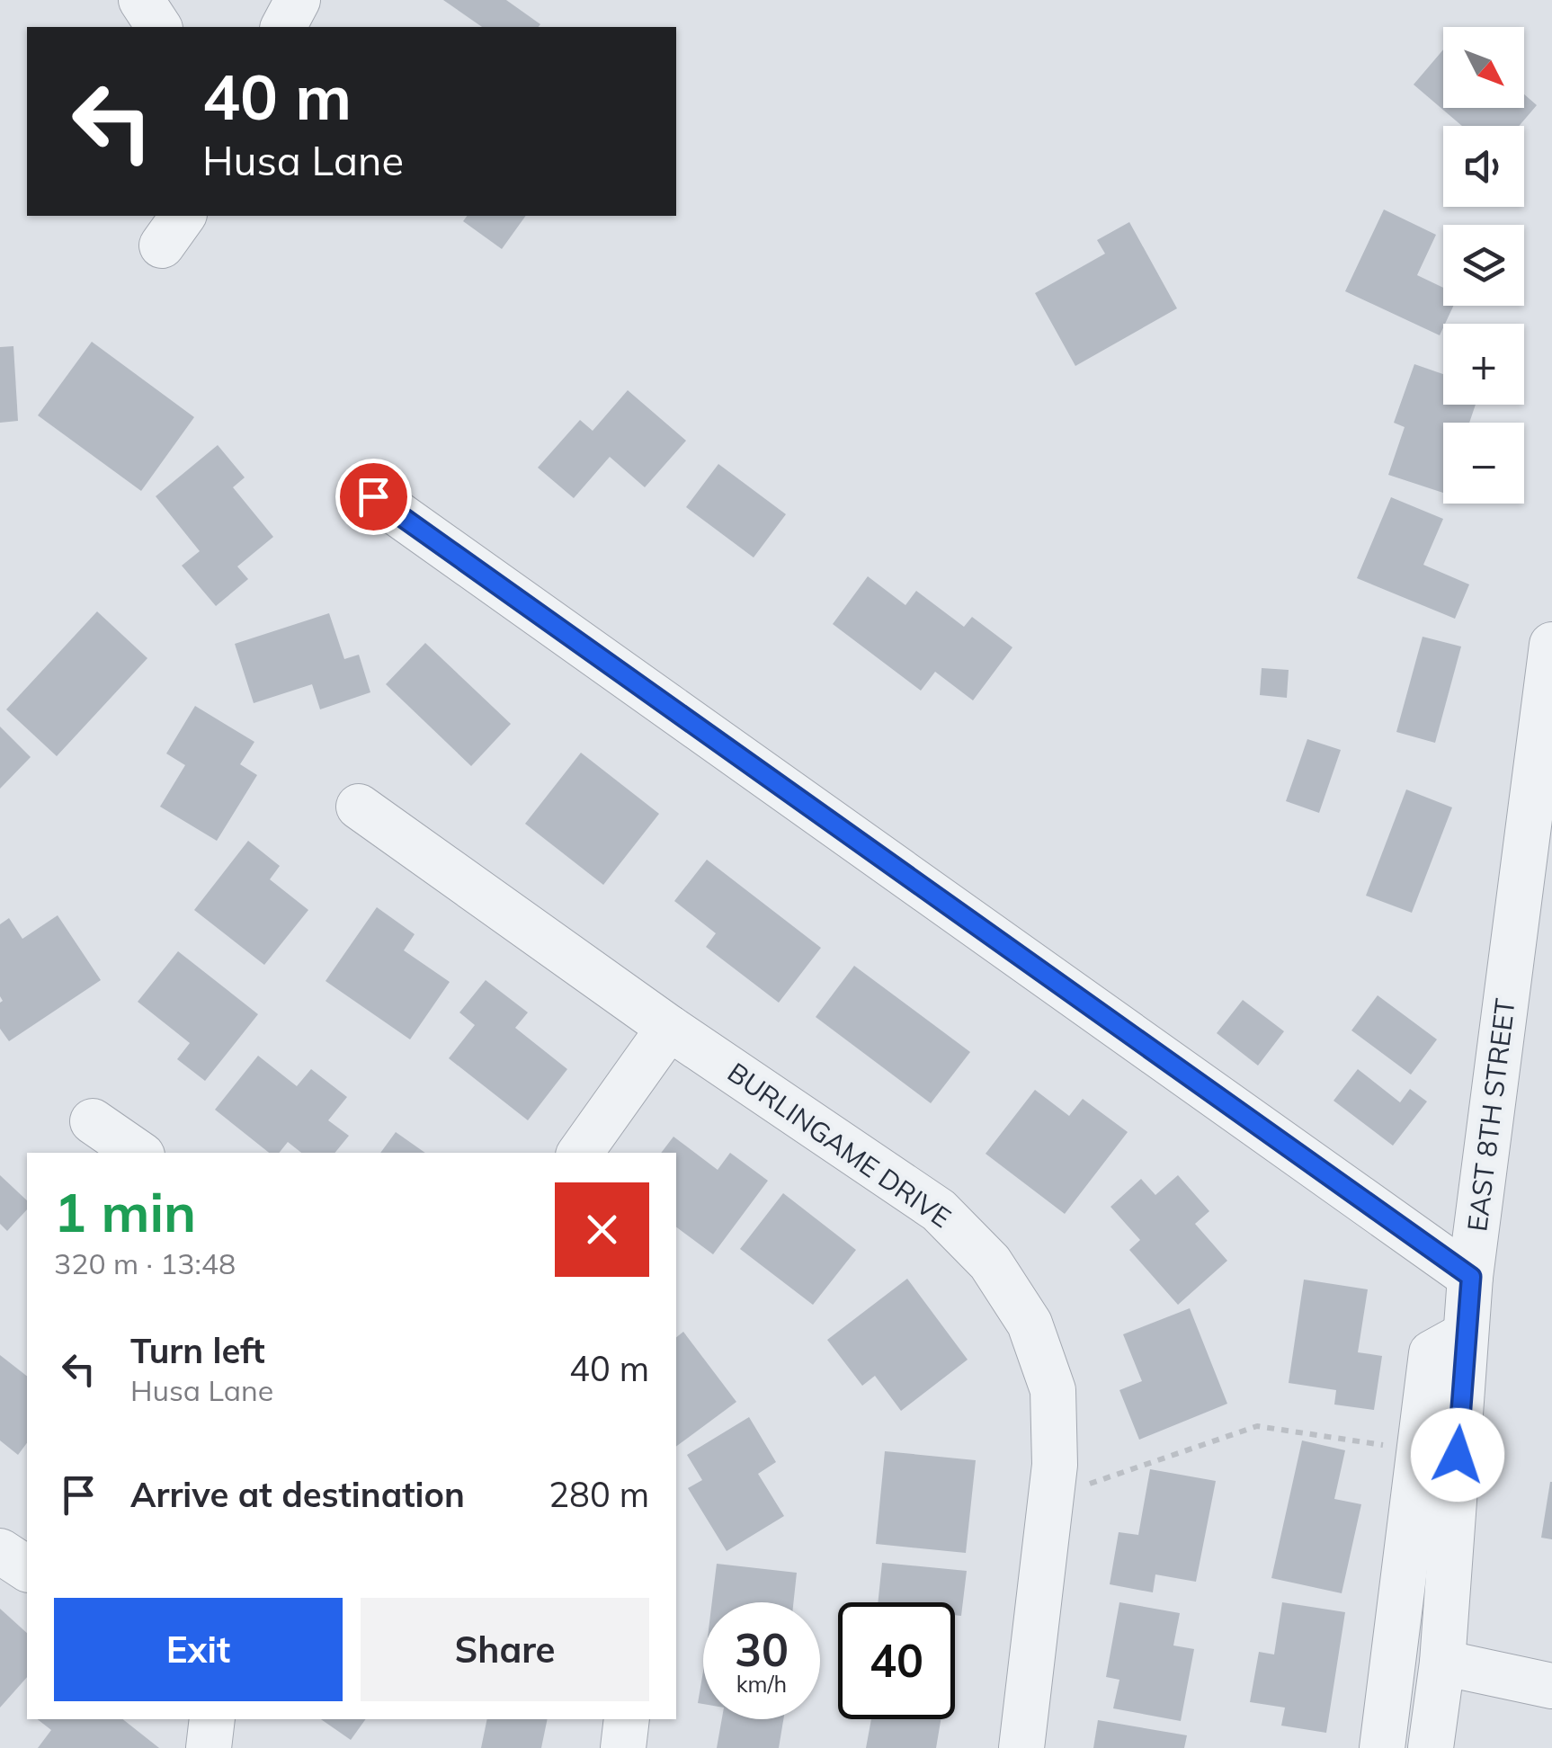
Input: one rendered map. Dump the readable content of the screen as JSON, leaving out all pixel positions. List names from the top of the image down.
{
  "streets": {
    "street": ["EAST 8TH STREET", "BURLINGAME DRIVE"]
  },
  "north": "bottom right",
  "page": {
    "map_buttons": ["+", "−"],
    "turn": ["40 m", "Husa Lane"],
    "heading": ["1 min", "320 m · 13:48"],
    "list": [
      {
        "name": "Turn left",
        "note": "Husa Lane",
        "value": "40 m"
      },
      {
        "name": "Arrive at destination",
        "value": "280 m"
      }
    ],
    "buttons": ["Exit", "Share"],
    "speed": "30 km/h",
    "limit": "40"
  }
}
